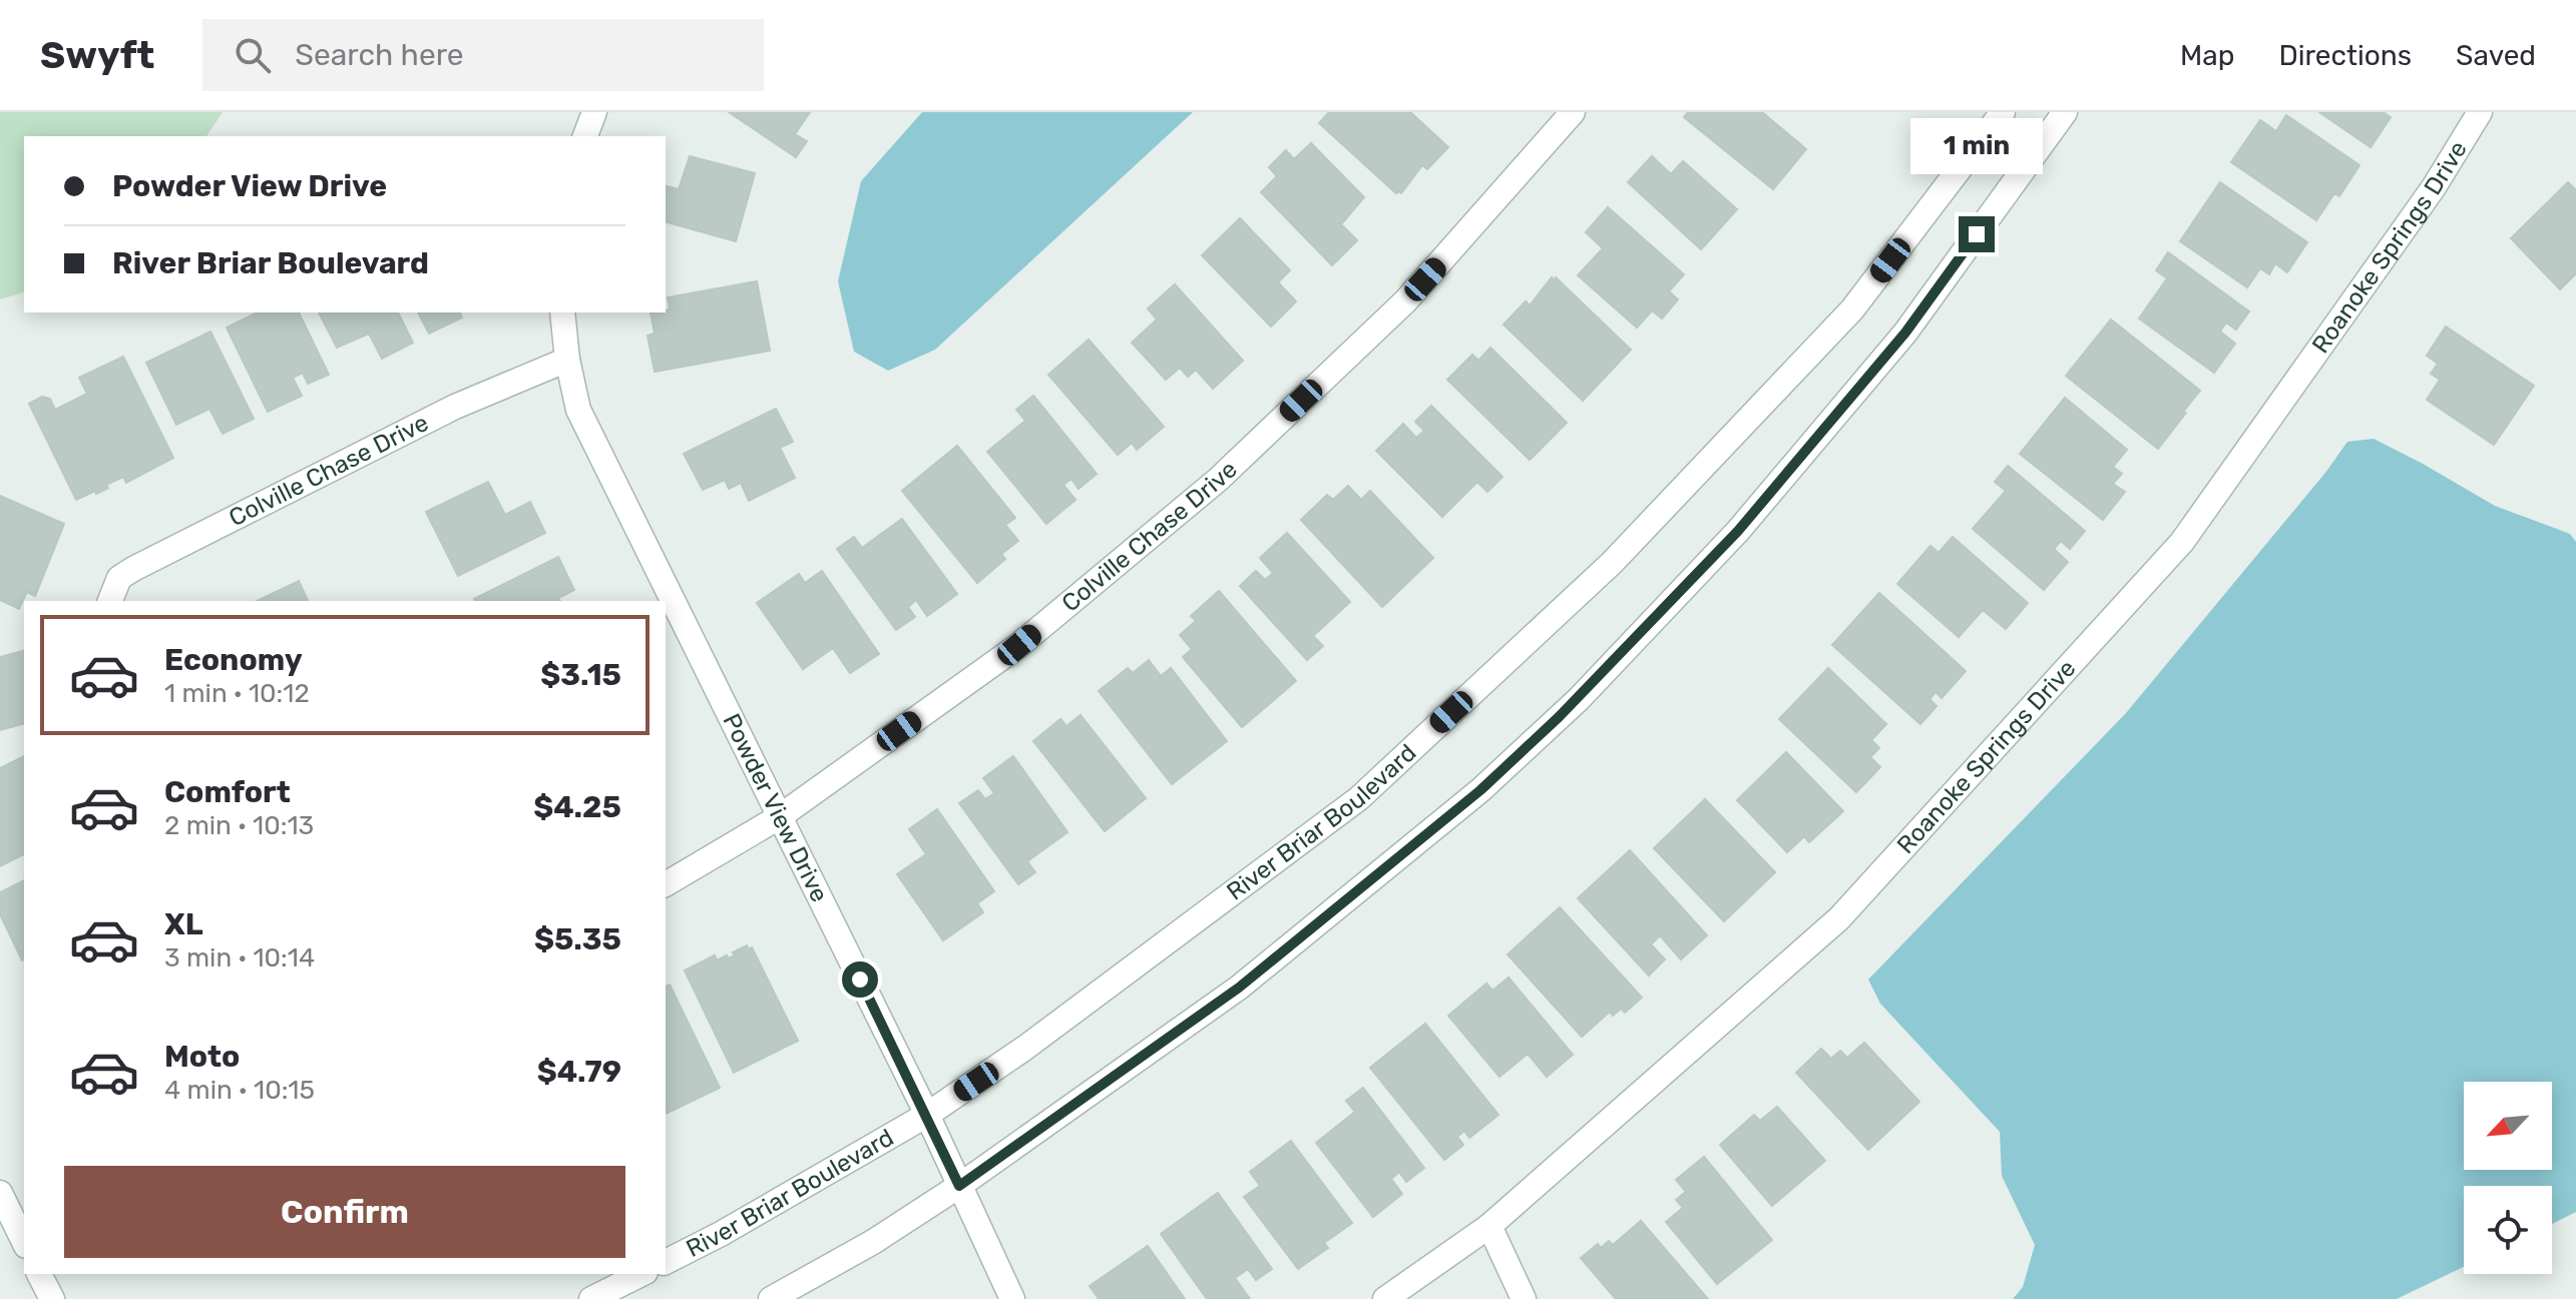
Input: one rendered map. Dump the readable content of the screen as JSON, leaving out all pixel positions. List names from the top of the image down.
{
  "streets": {
    "street": [
      "Roanoke Springs Drive",
      "Colville Chase Drive",
      "Powder View Drive",
      "River Briar Boulevard"
    ]
  },
  "crossings": [
    ["Colville Chase Drive", "Powder View Drive"],
    ["Powder View Drive", "River Briar Boulevard"]
  ],
  "north": "bottom left",
  "page": {
    "header": "Swyft",
    "search": "Search here",
    "nav": ["Map", "Directions", "Saved"],
    "bubble": "1 min",
    "banner": ["Powder View Drive", "River Briar Boulevard"],
    "list": [
      {
        "name": "Economy",
        "note": "1 min · 10:12",
        "value": "$3.15"
      },
      {
        "name": "Comfort",
        "note": "2 min · 10:13",
        "value": "$4.25"
      },
      {
        "name": "XL",
        "note": "3 min · 10:14",
        "value": "$5.35"
      },
      {
        "name": "Moto",
        "note": "4 min · 10:15",
        "value": "$4.79"
      }
    ],
    "buttons": "Confirm"
  }
}
